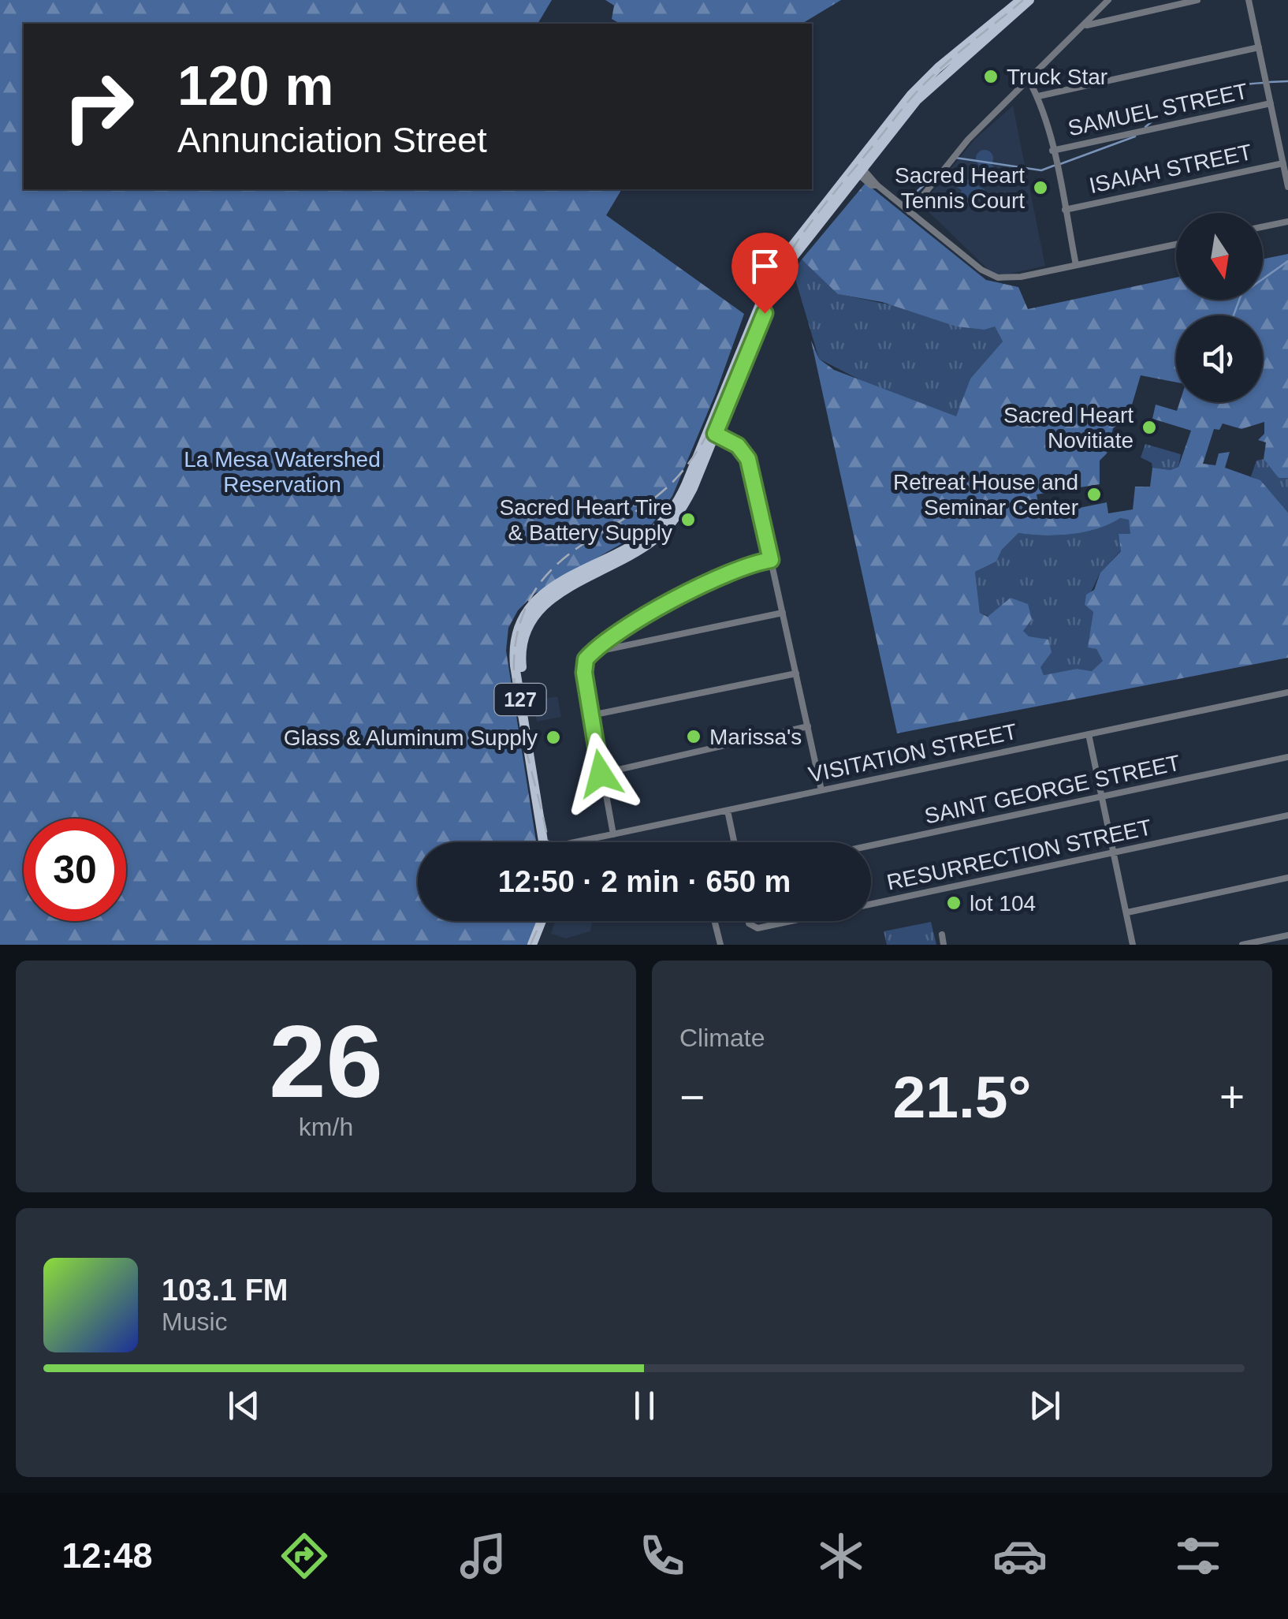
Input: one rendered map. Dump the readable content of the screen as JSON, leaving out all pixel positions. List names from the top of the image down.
{
  "streets": {
    "main road": ["127"],
    "street": [
      "SAMUEL STREET",
      "ISAIAH STREET",
      "VISITATION STREET",
      "SAINT GEORGE STREET",
      "RESURRECTION STREET"
    ]
  },
  "parks": ["La Mesa Watershed Reservation"],
  "places": [
    "Truck Star",
    "Sacred Heart Tennis Court",
    "Sacred Heart Novitiate",
    "Retreat House and Seminar Center",
    "Sacred Heart Tire & Battery Supply",
    "Marissa's",
    "Glass & Aluminum Supply",
    "lot 104"
  ],
  "north": "bottom",
  "page": {
    "turn": ["120 m", "Annunciation Street"],
    "limit": "30",
    "trip": "12:50 · 2 min · 650 m",
    "tile": [
      ["26", "km/h"],
      "Climate"
    ],
    "heat": ["−", "21.5°", "+"],
    "song": ["103.1 FM", "Music"],
    "tabs": "12:48"
  }
}
